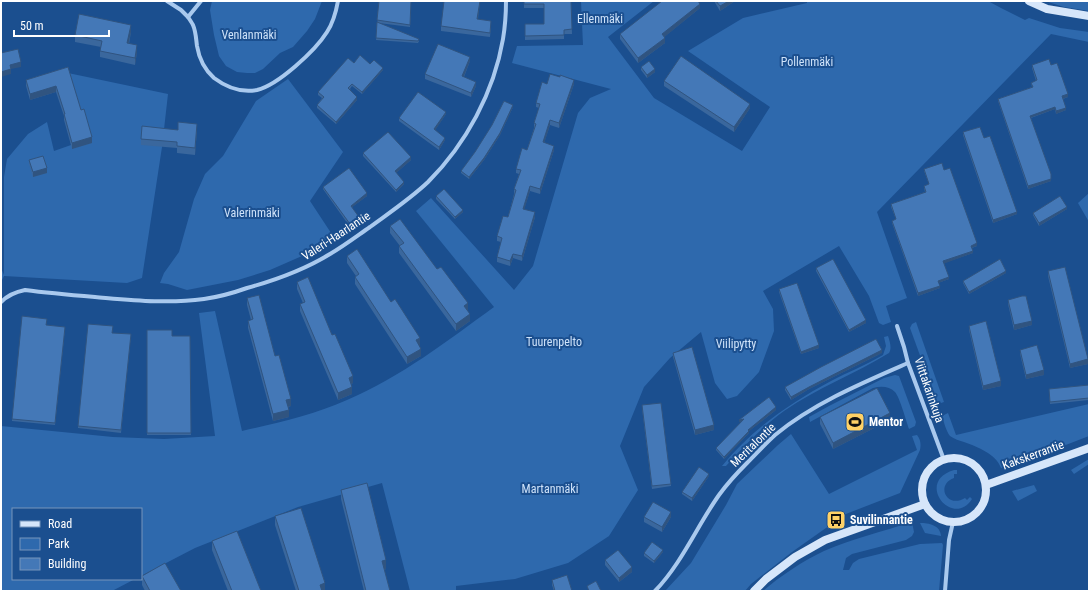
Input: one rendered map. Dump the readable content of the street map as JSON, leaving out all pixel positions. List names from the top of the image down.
{
  "streets": {
    "street": [
      "Valeri-Haarlantie",
      "Viittakarinkuja",
      "Meritalontie",
      "Kakskerrantie"
    ]
  },
  "crossings": [
    ["Viittakarinkuja", "Meritalontie"],
    ["Viittakarinkuja", "Kakskerrantie"]
  ],
  "parks": [
    "Ellenmäki",
    "Venlanmäki",
    "Pollenmäki",
    "Valerinmäki",
    "Tuurenpelto",
    "Viilipytty",
    "Martanmäki"
  ],
  "places": {
    "sports": ["Mentor"],
    "bus stop": ["Suvilinnantie"]
  },
  "legend": ["Road", "Park", "Building"],
  "scale_bar": "50 m"
}
